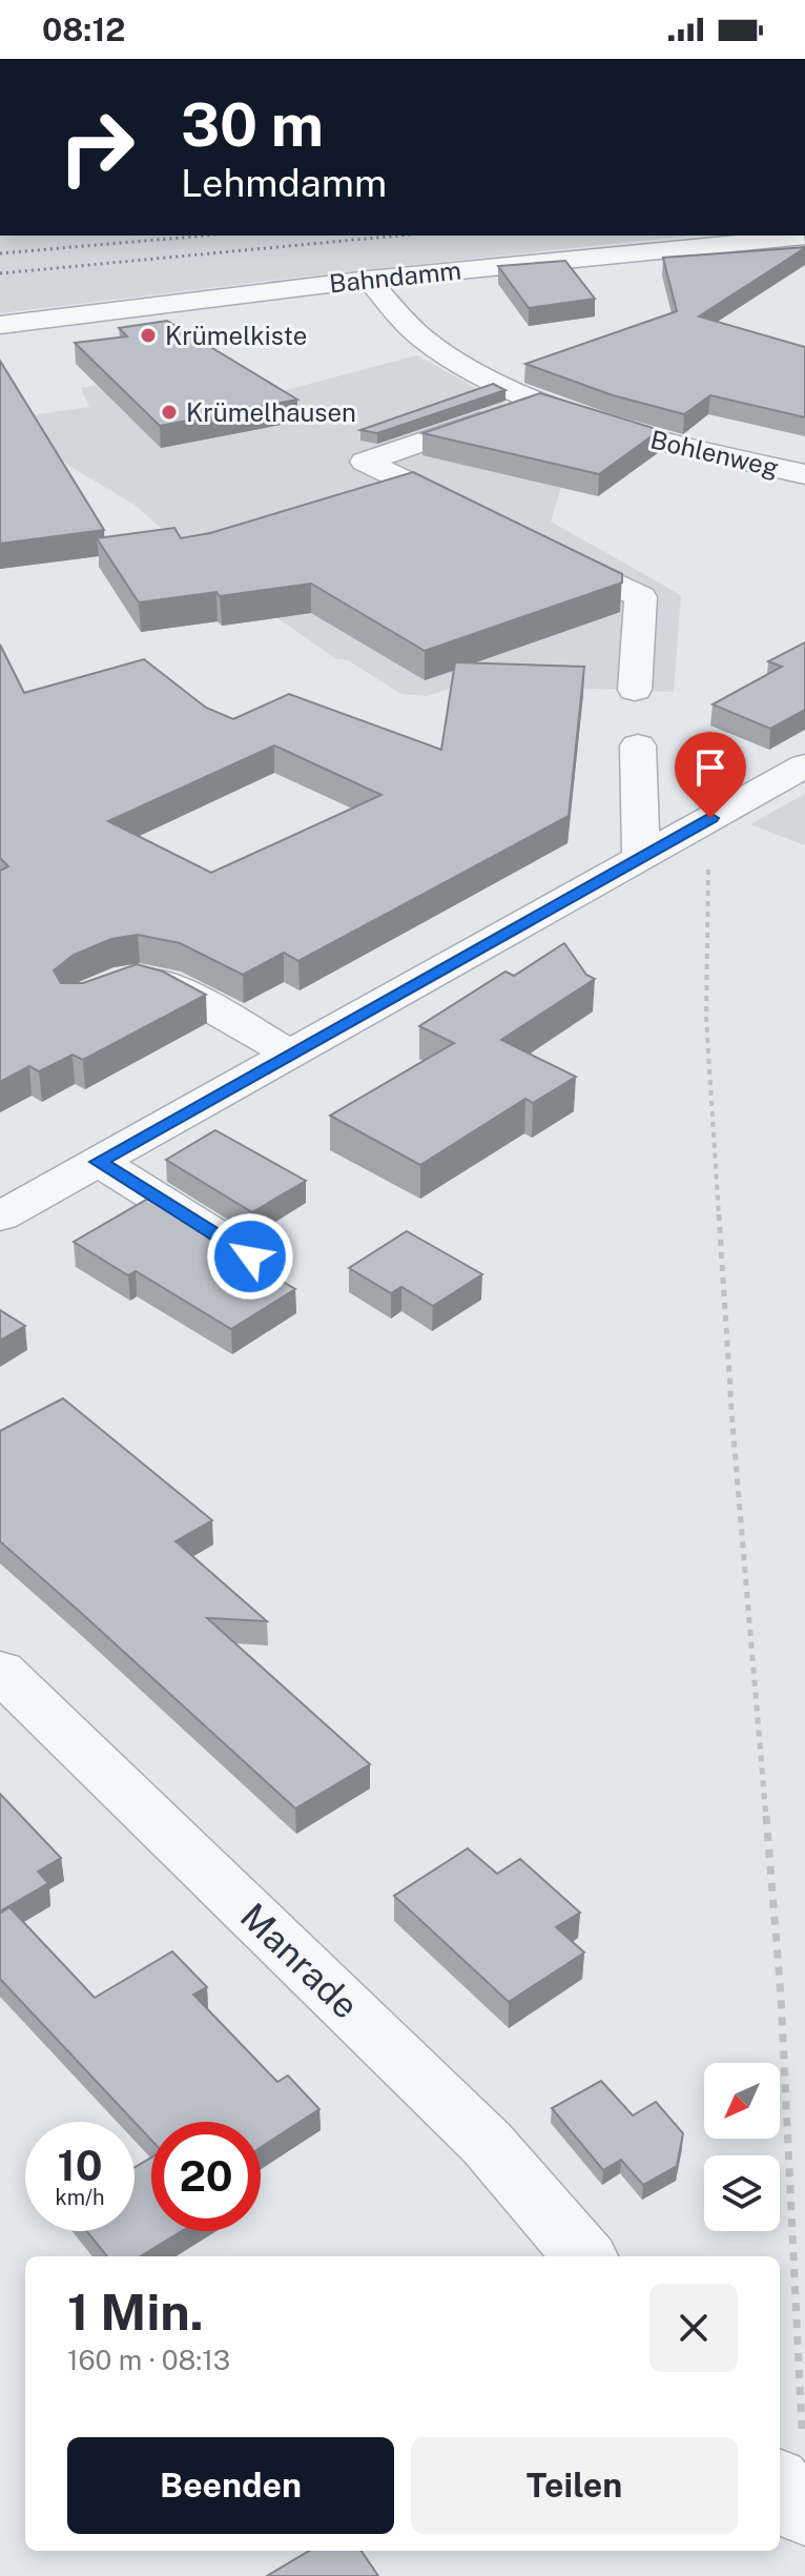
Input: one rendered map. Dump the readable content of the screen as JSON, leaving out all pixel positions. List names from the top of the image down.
{
  "streets": {
    "street": ["Bahndamm", "Bohlenweg", "Manrade"]
  },
  "crossings": [
    ["Bahndamm", "Bohlenweg"]
  ],
  "places": ["Krümelkiste", "Krümelhausen"],
  "north": "bottom left",
  "page": {
    "status": "08:12",
    "turn": ["30 m", "Lehmdamm"],
    "speed": "10 km/h",
    "limit": "20",
    "heading": ["1 Min.", "160 m · 08:13"],
    "buttons": ["Beenden", "Teilen"]
  }
}
